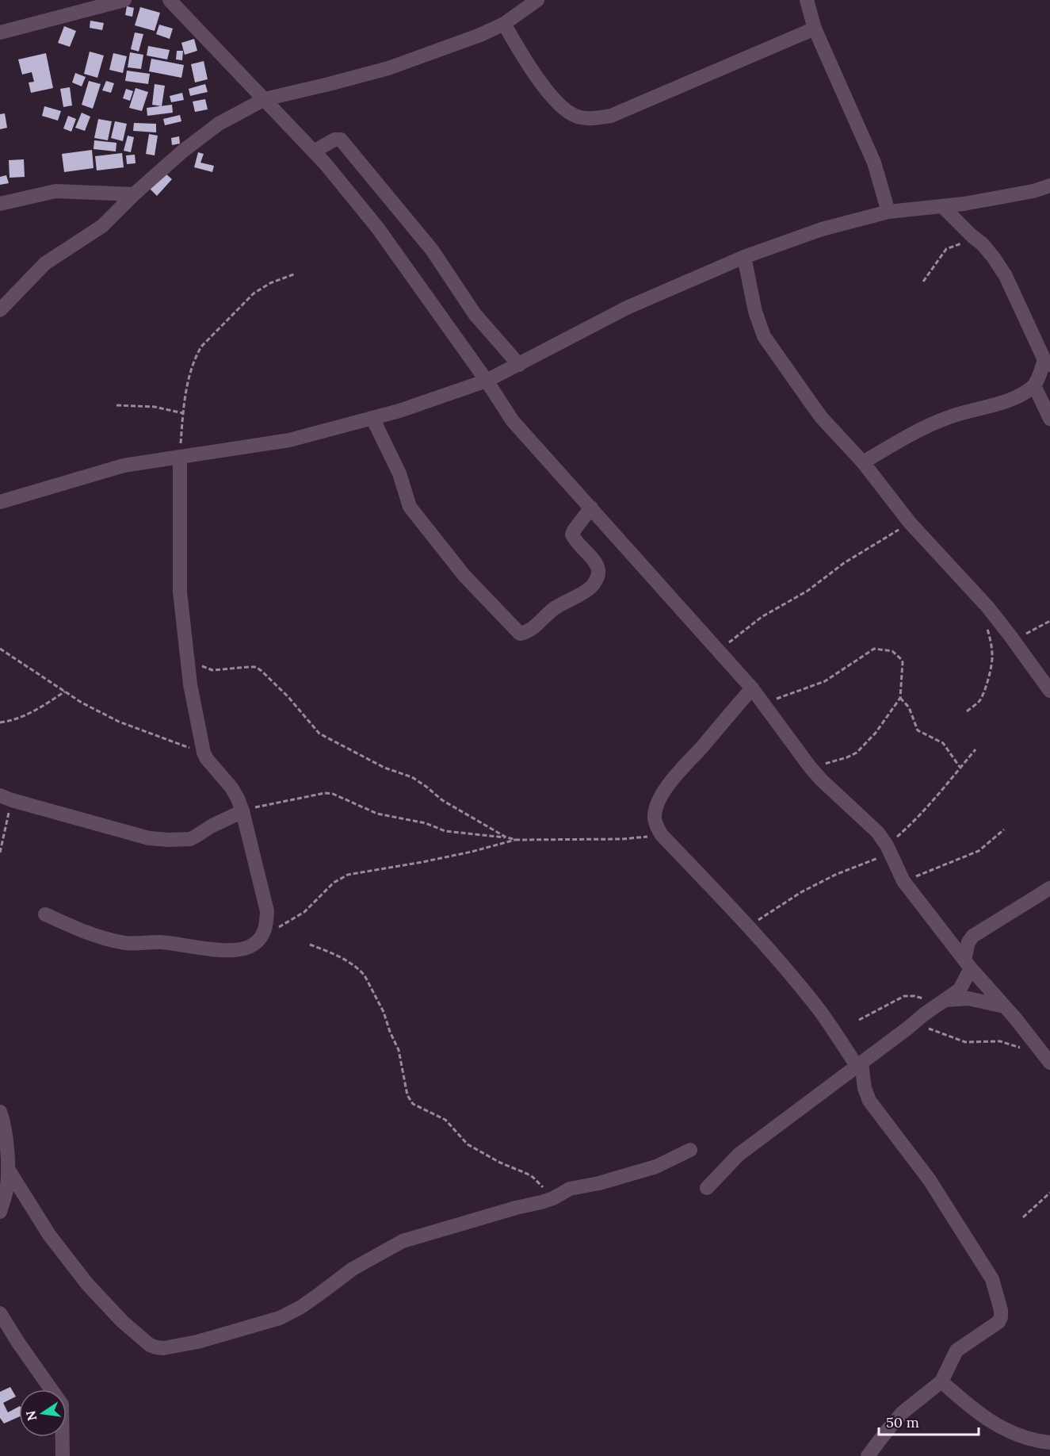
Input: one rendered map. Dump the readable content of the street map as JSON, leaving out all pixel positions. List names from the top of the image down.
{
  "scale_bar": "50 m",
  "north": "left"
}
